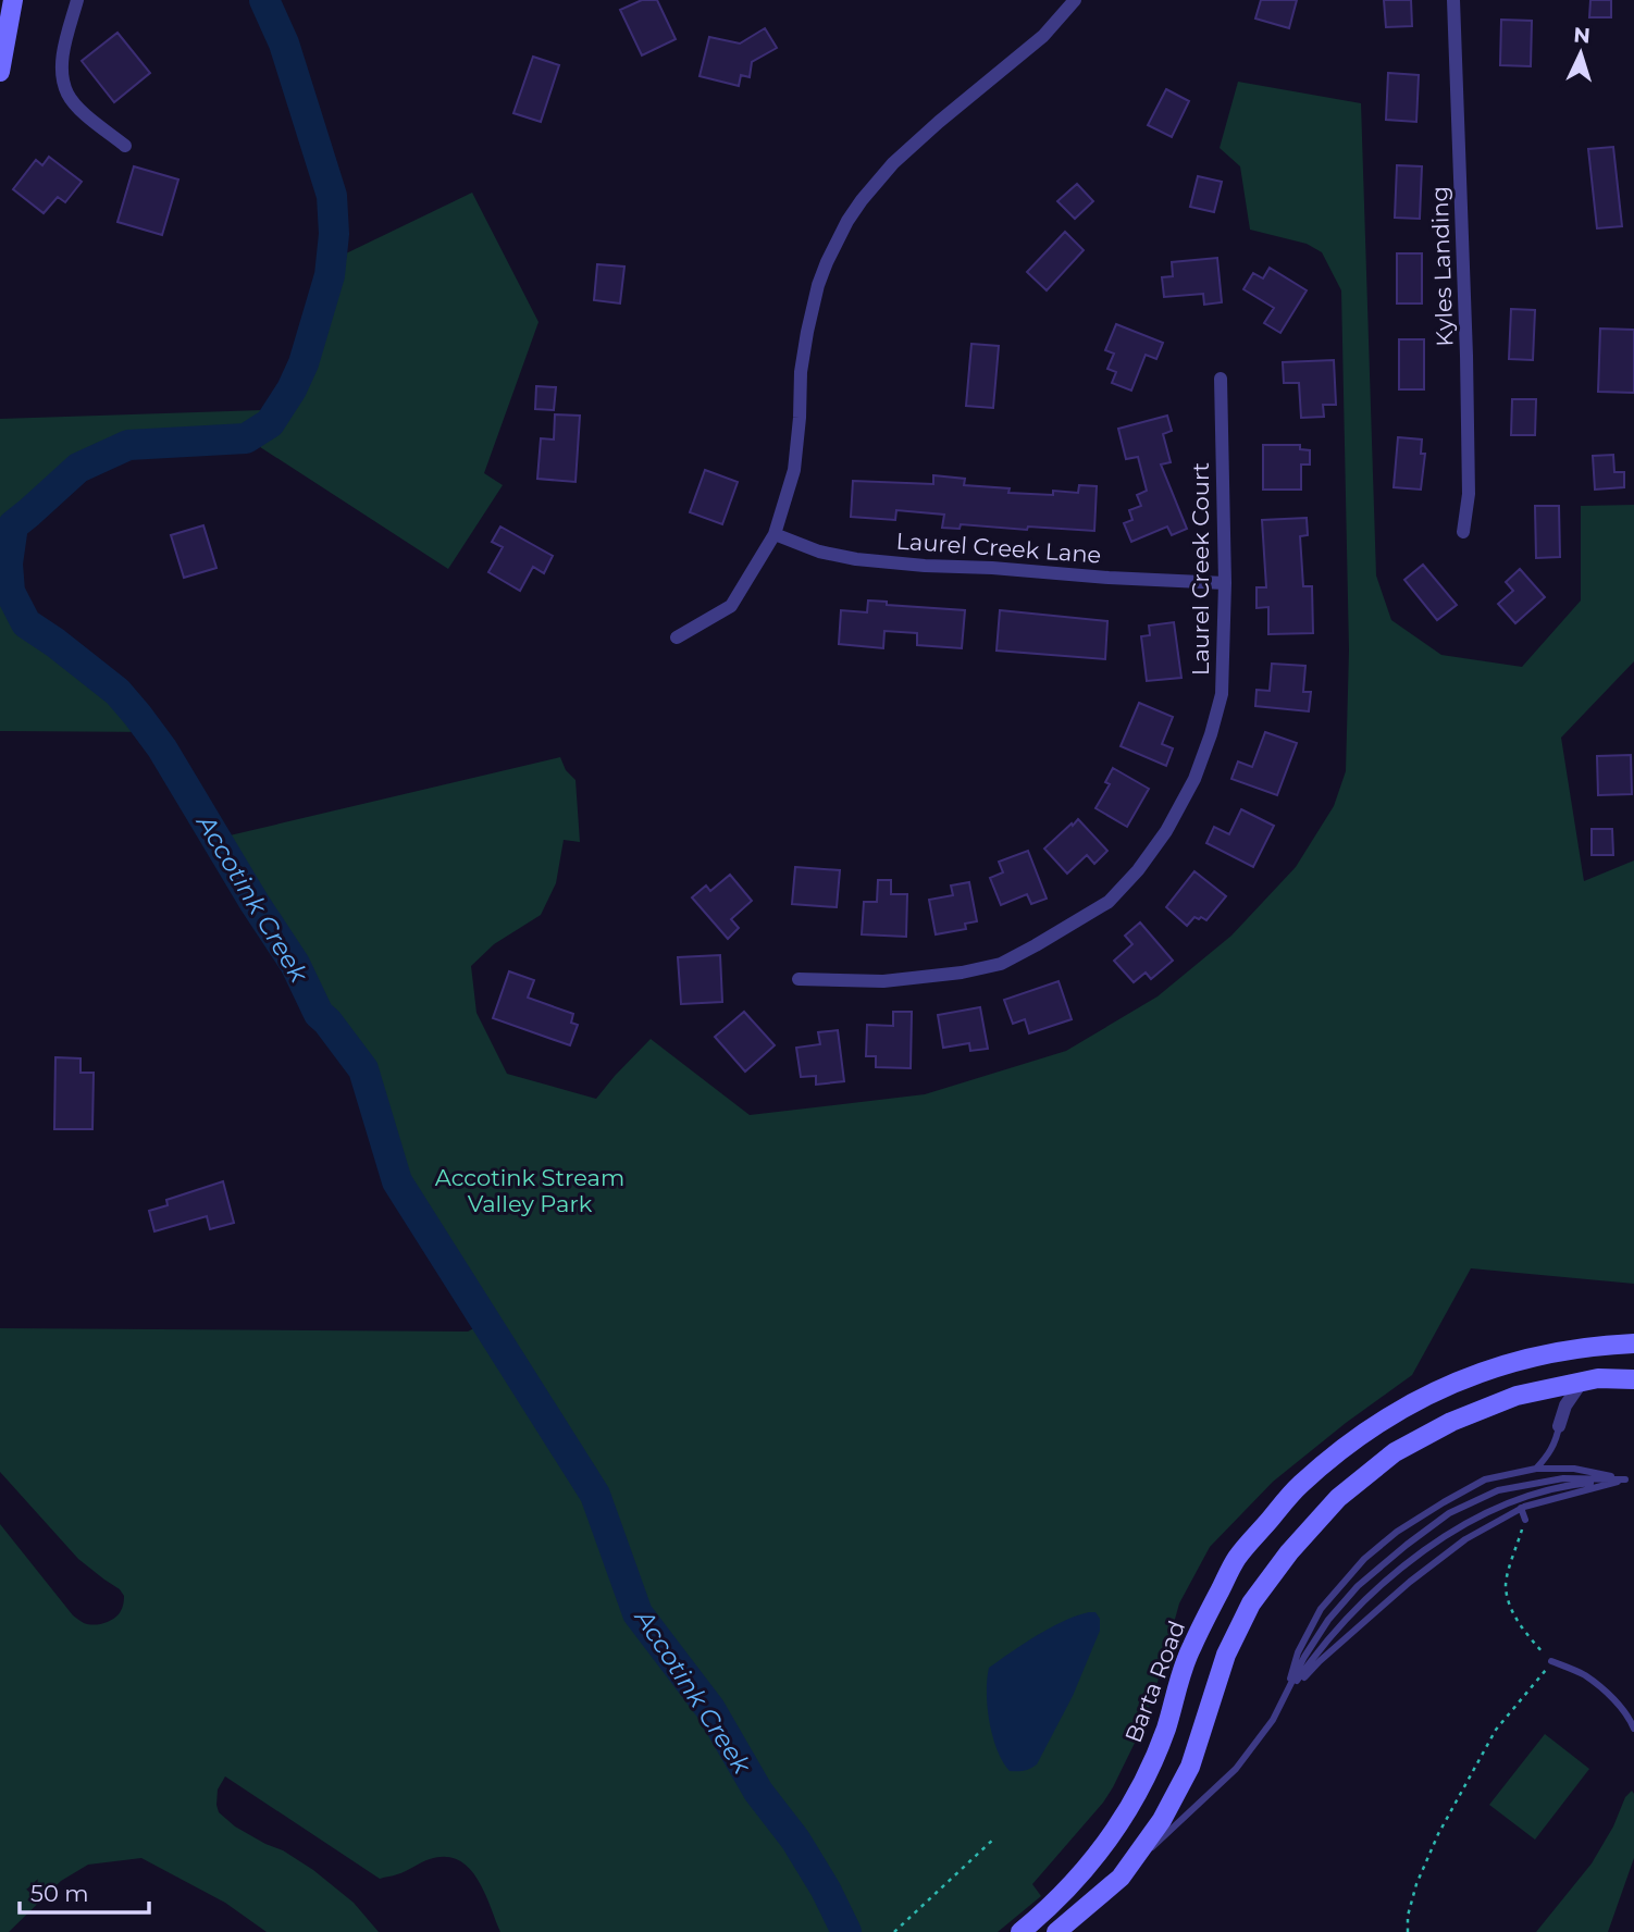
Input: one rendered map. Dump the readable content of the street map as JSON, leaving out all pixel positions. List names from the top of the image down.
{
  "streets": {
    "street": [
      "Kyles Landing",
      "Laurel Creek Lane",
      "Laurel Creek Court",
      "Barta Road"
    ]
  },
  "crossings": [
    ["Laurel Creek Lane", "Laurel Creek Court"]
  ],
  "water": ["Accotink Creek"],
  "parks": ["Accotink Stream Valley Park"],
  "scale_bar": "50 m",
  "north": "top"
}
